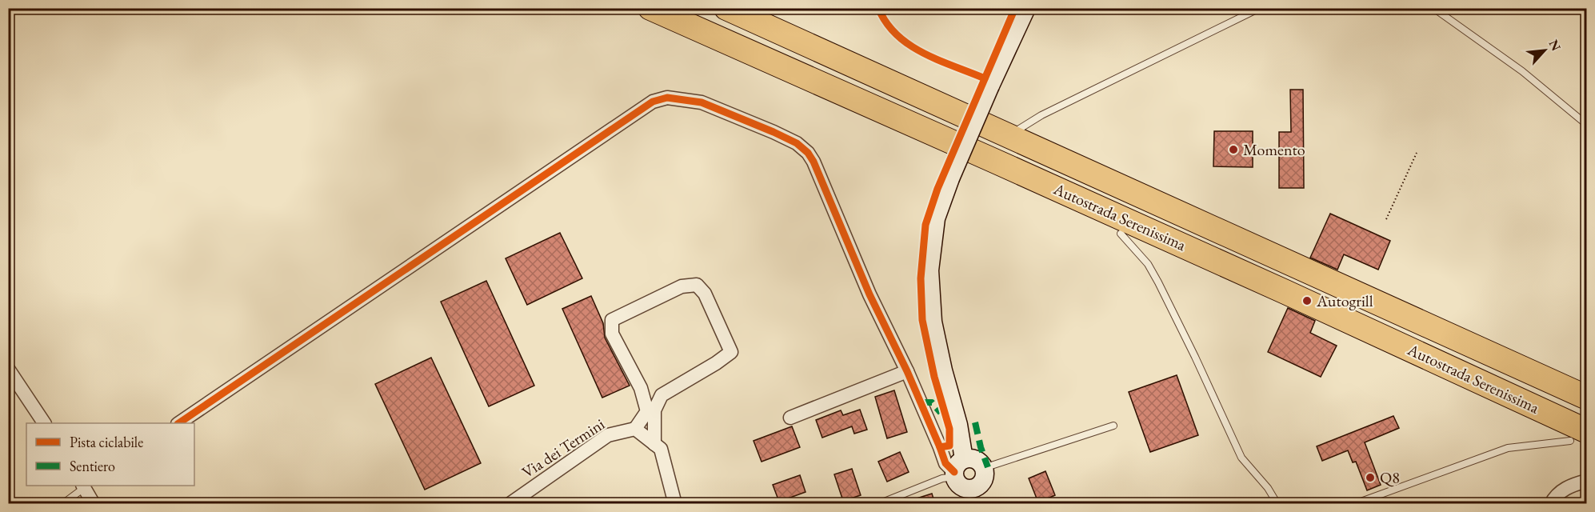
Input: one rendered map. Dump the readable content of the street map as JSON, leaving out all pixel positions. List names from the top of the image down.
{
  "streets": {
    "highway": ["Autostrada Serenissima"],
    "street": ["Via dei Termini"]
  },
  "places": ["Momento", "Autogrill", "Q8"],
  "legend": ["Pista ciclabile", "Sentiero"],
  "north": "top right"
}
